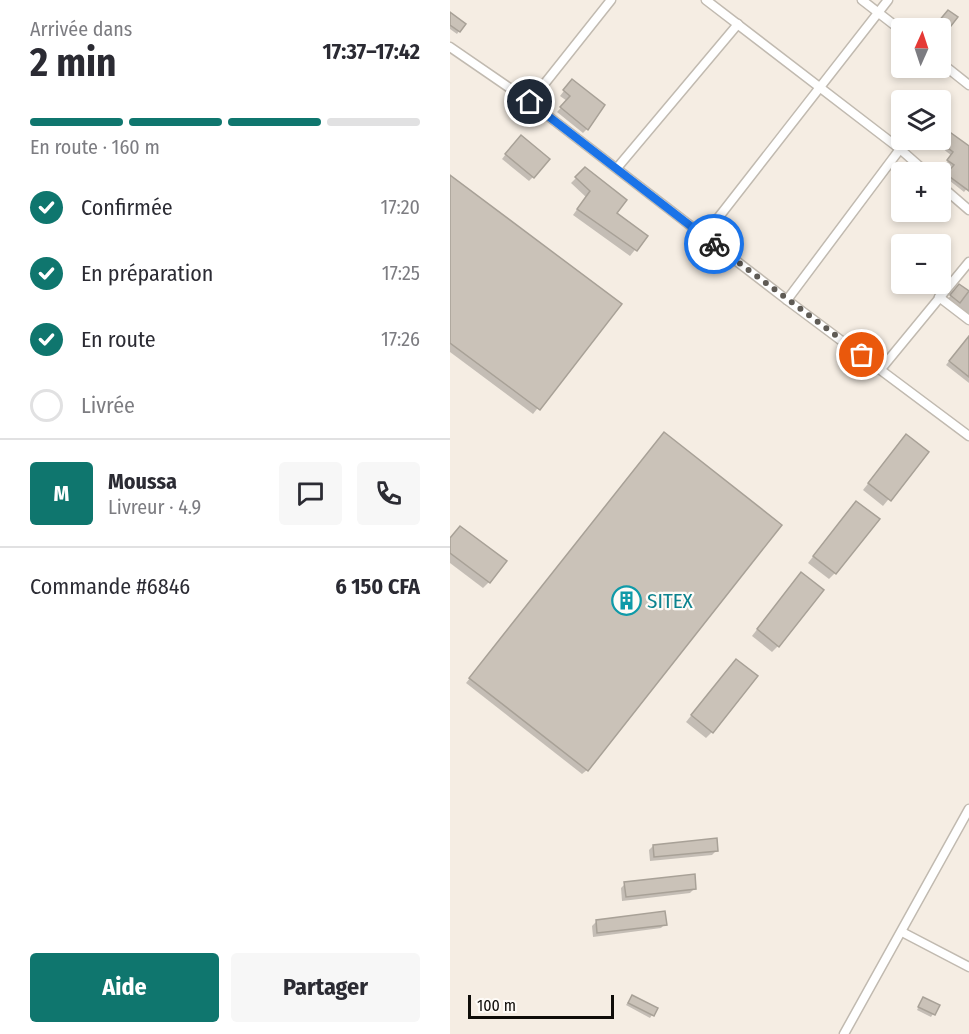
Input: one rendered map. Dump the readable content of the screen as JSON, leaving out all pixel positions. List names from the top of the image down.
{
  "places": {
    "building": ["SITEX"]
  },
  "scale_bar": "100 m",
  "north": "top",
  "page": {
    "heading": ["2 min", "Arrivée dans", "17:37–17:42"],
    "panel": [
      "Moussa",
      "Livreur · 4.9",
      "Commande #6846",
      "6 150 CFA"
    ],
    "map_buttons": ["+", "−"],
    "bar": "En route · 160 m",
    "list": [
      ["Confirmée", "17:20"],
      ["En préparation", "17:25"],
      ["En route", "17:26"],
      "Livrée"
    ],
    "round": "M",
    "buttons": ["Aide", "Partager"],
    "scale": "100 m"
  }
}
